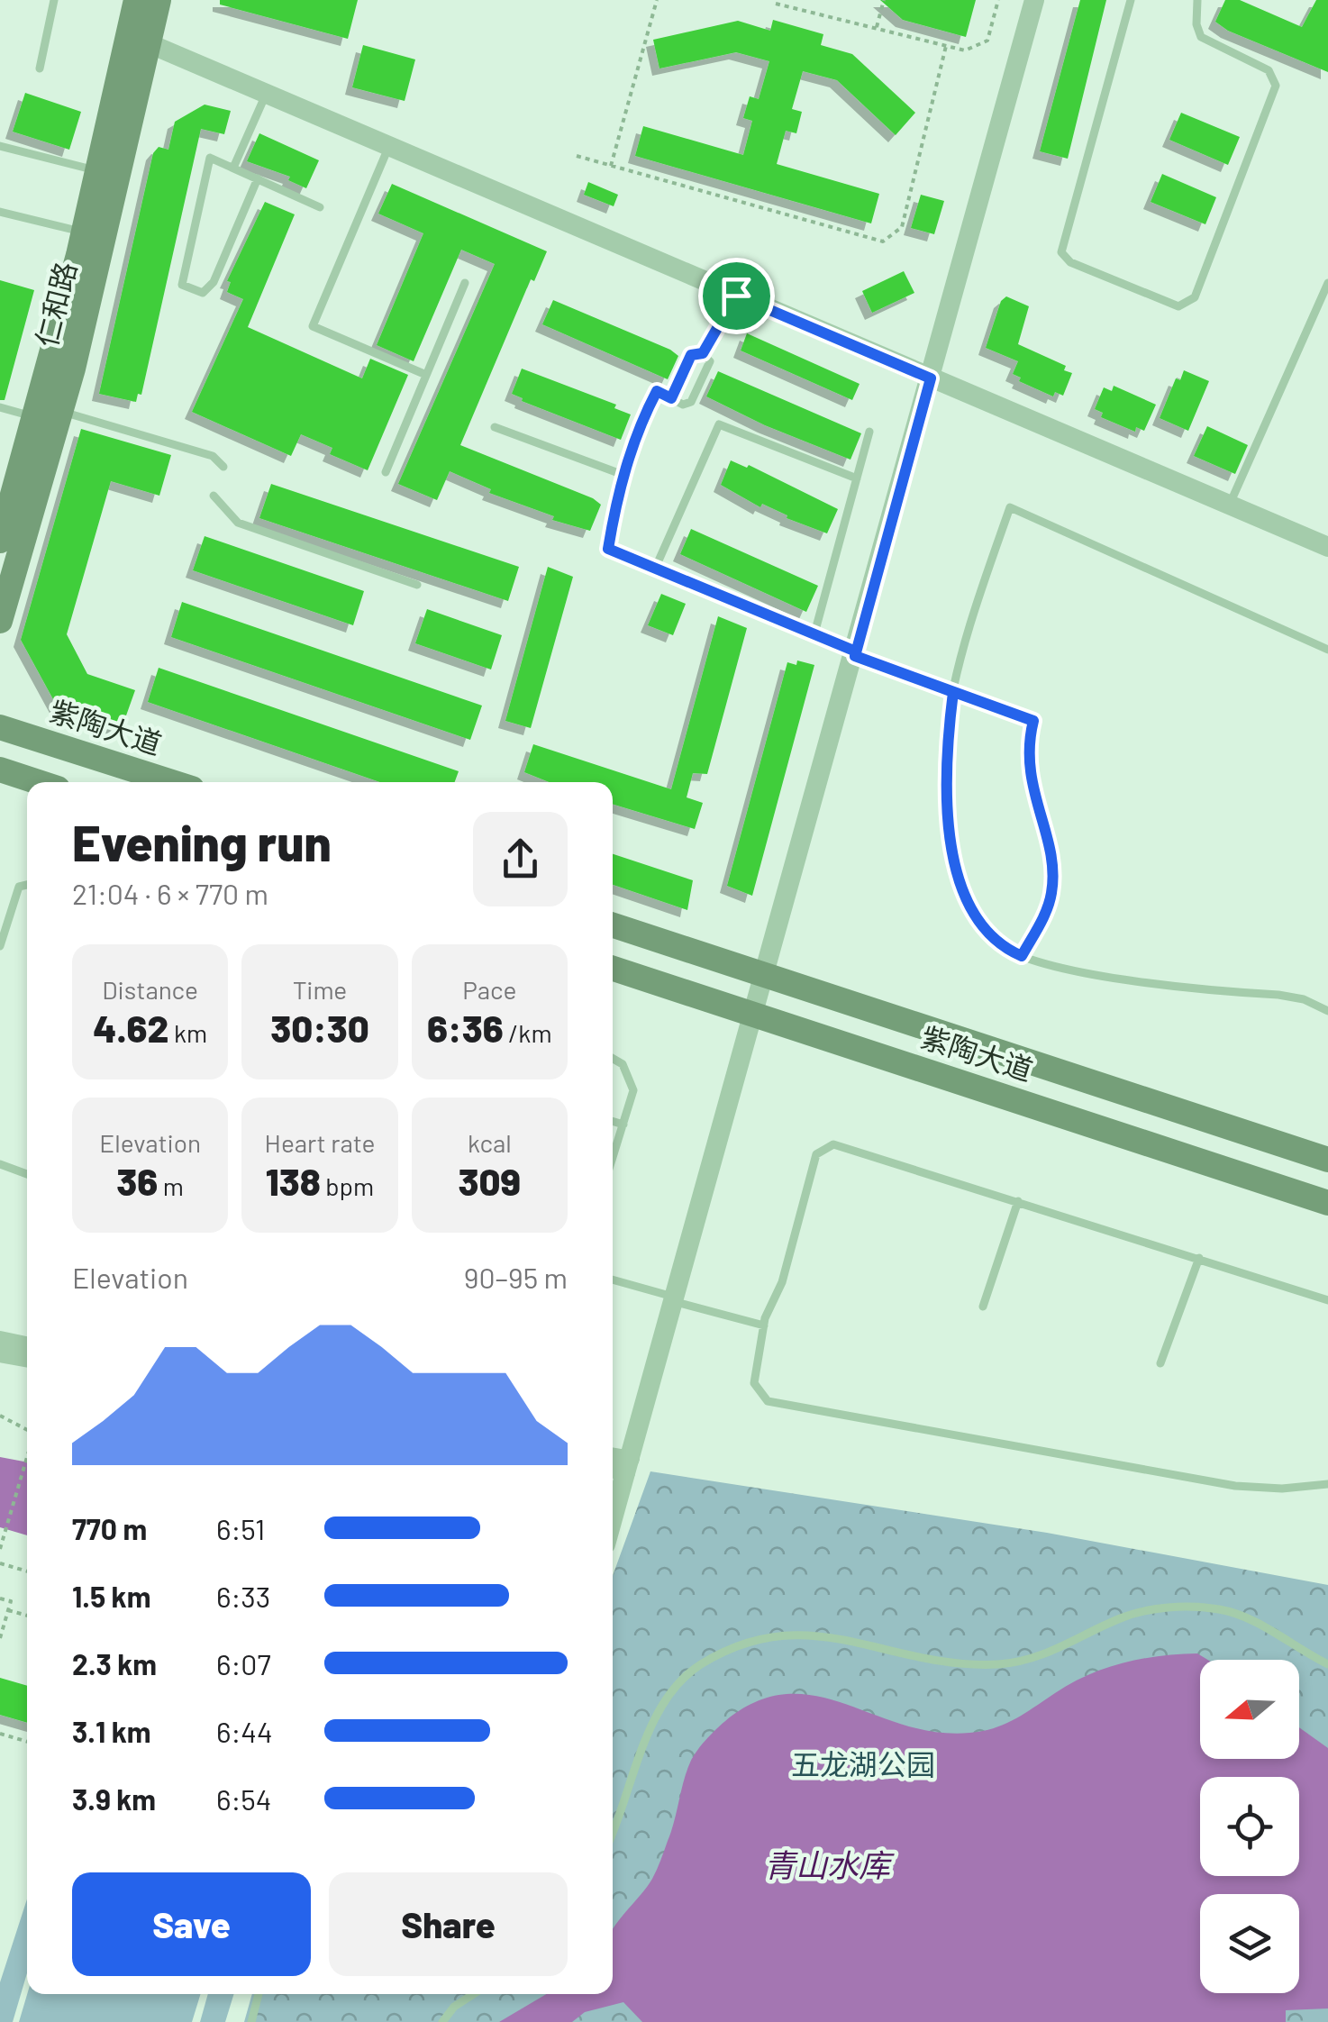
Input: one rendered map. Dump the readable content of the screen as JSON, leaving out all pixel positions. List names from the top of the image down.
{
  "streets": {
    "main road": ["仁和路", "紫陶大道"]
  },
  "water": ["青山水库"],
  "parks": ["五龙湖公园"],
  "north": "left",
  "page": {
    "heading": ["Evening run", "21:04 · 6 × 770 m"],
    "stats": [
      ["Distance", "4.62 km"],
      ["Time", "30:30"],
      ["Pace", "6:36 /km"],
      ["Elevation", "36 m"],
      ["Heart rate", "138 bpm"],
      ["kcal", "309"]
    ],
    "chart": ["Elevation", "90–95 m"],
    "list": [
      {
        "name": "770 m",
        "note": "6:51"
      },
      {
        "name": "1.5 km",
        "note": "6:33"
      },
      {
        "name": "2.3 km",
        "note": "6:07"
      },
      {
        "name": "3.1 km",
        "note": "6:44"
      },
      {
        "name": "3.9 km",
        "note": "6:54"
      }
    ],
    "buttons": ["Save", "Share"]
  }
}
